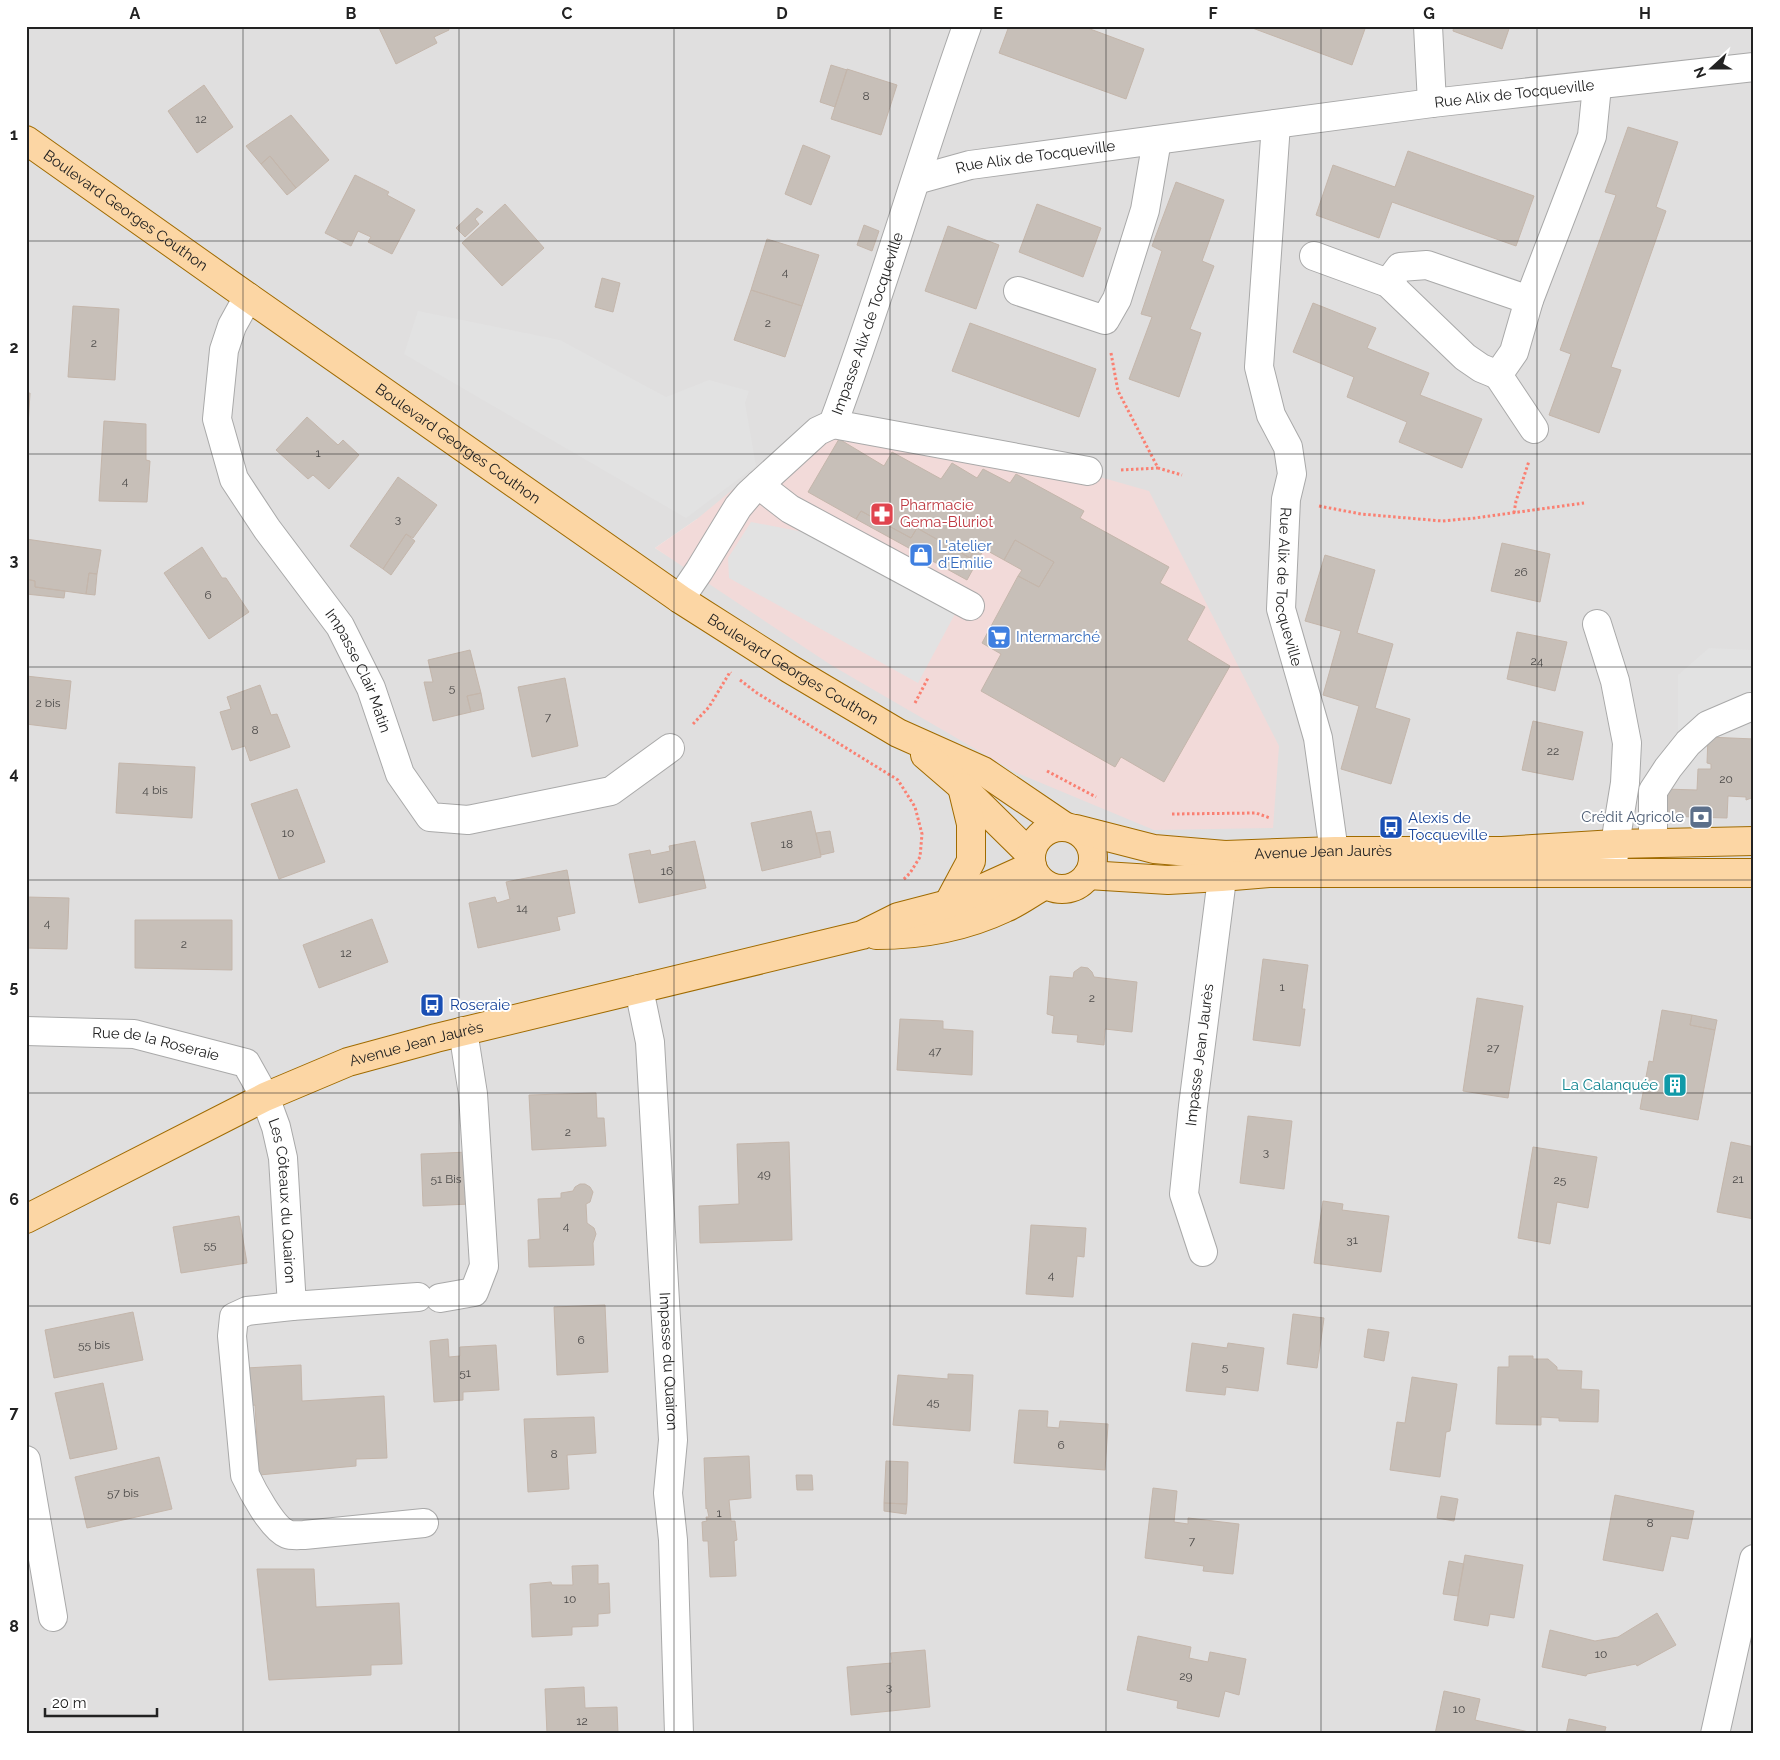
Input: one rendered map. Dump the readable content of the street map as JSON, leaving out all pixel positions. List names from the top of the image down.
{
  "streets": {
    "main road": ["Boulevard Georges Couthon", "Avenue Jean Jaurès"],
    "street": [
      "Rue Alix de Tocqueville",
      "Impasse Alix de Tocqueville",
      "Impasse Clair Matin",
      "Rue de la Roseraie",
      "Impasse Jean Jaurès",
      "Les Côteaux du Quairon",
      "Impasse du Quairon"
    ]
  },
  "crossings": [
    ["Rue Alix de Tocqueville", "Impasse Alix de Tocqueville"],
    ["Rue Alix de Tocqueville", "Avenue Jean Jaurès"],
    ["Boulevard Georges Couthon", "Impasse Alix de Tocqueville"],
    ["Boulevard Georges Couthon", "Impasse Clair Matin"],
    ["Boulevard Georges Couthon", "Avenue Jean Jaurès"],
    ["Avenue Jean Jaurès", "Rue de la Roseraie"],
    ["Avenue Jean Jaurès", "Impasse Jean Jaurès"],
    ["Avenue Jean Jaurès", "Les Côteaux du Quairon"],
    ["Avenue Jean Jaurès", "Impasse du Quairon"],
    ["Rue de la Roseraie", "Les Côteaux du Quairon"]
  ],
  "places": {
    "pharmacy": ["Pharmacie Gema-Bluriot"],
    "shop": ["L'atelier d'Emilie"],
    "supermarket": ["Intermarché"],
    "bank": ["Crédit Agricole"],
    "bus stop": ["Alexis de Tocqueville", "Roseraie"],
    "building": ["La Calanquée"]
  },
  "house_numbers": [
    "8",
    "12",
    "4",
    "2",
    "2",
    "1",
    "4",
    "3",
    "26",
    "6",
    "24",
    "5",
    "2 bis",
    "7",
    "8",
    "22",
    "20",
    "4 bis",
    "10",
    "18",
    "16",
    "14",
    "4",
    "2",
    "12",
    "1",
    "2",
    "27",
    "47",
    "2",
    "3",
    "49",
    "51 Bis",
    "21",
    "25",
    "4",
    "31",
    "55",
    "4",
    "6",
    "55 bis",
    "5",
    "51",
    "45",
    "6",
    "8",
    "57 bis",
    "1",
    "8",
    "7",
    "10",
    "10",
    "29",
    "3",
    "10",
    "12"
  ],
  "scale_bar": "20 m",
  "north": "left",
  "grid": {
    "columns": [
      "A",
      "B",
      "C",
      "D",
      "E",
      "F",
      "G",
      "H"
    ],
    "rows": [
      "1",
      "2",
      "3",
      "4",
      "5",
      "6",
      "7",
      "8"
    ]
  }
}
